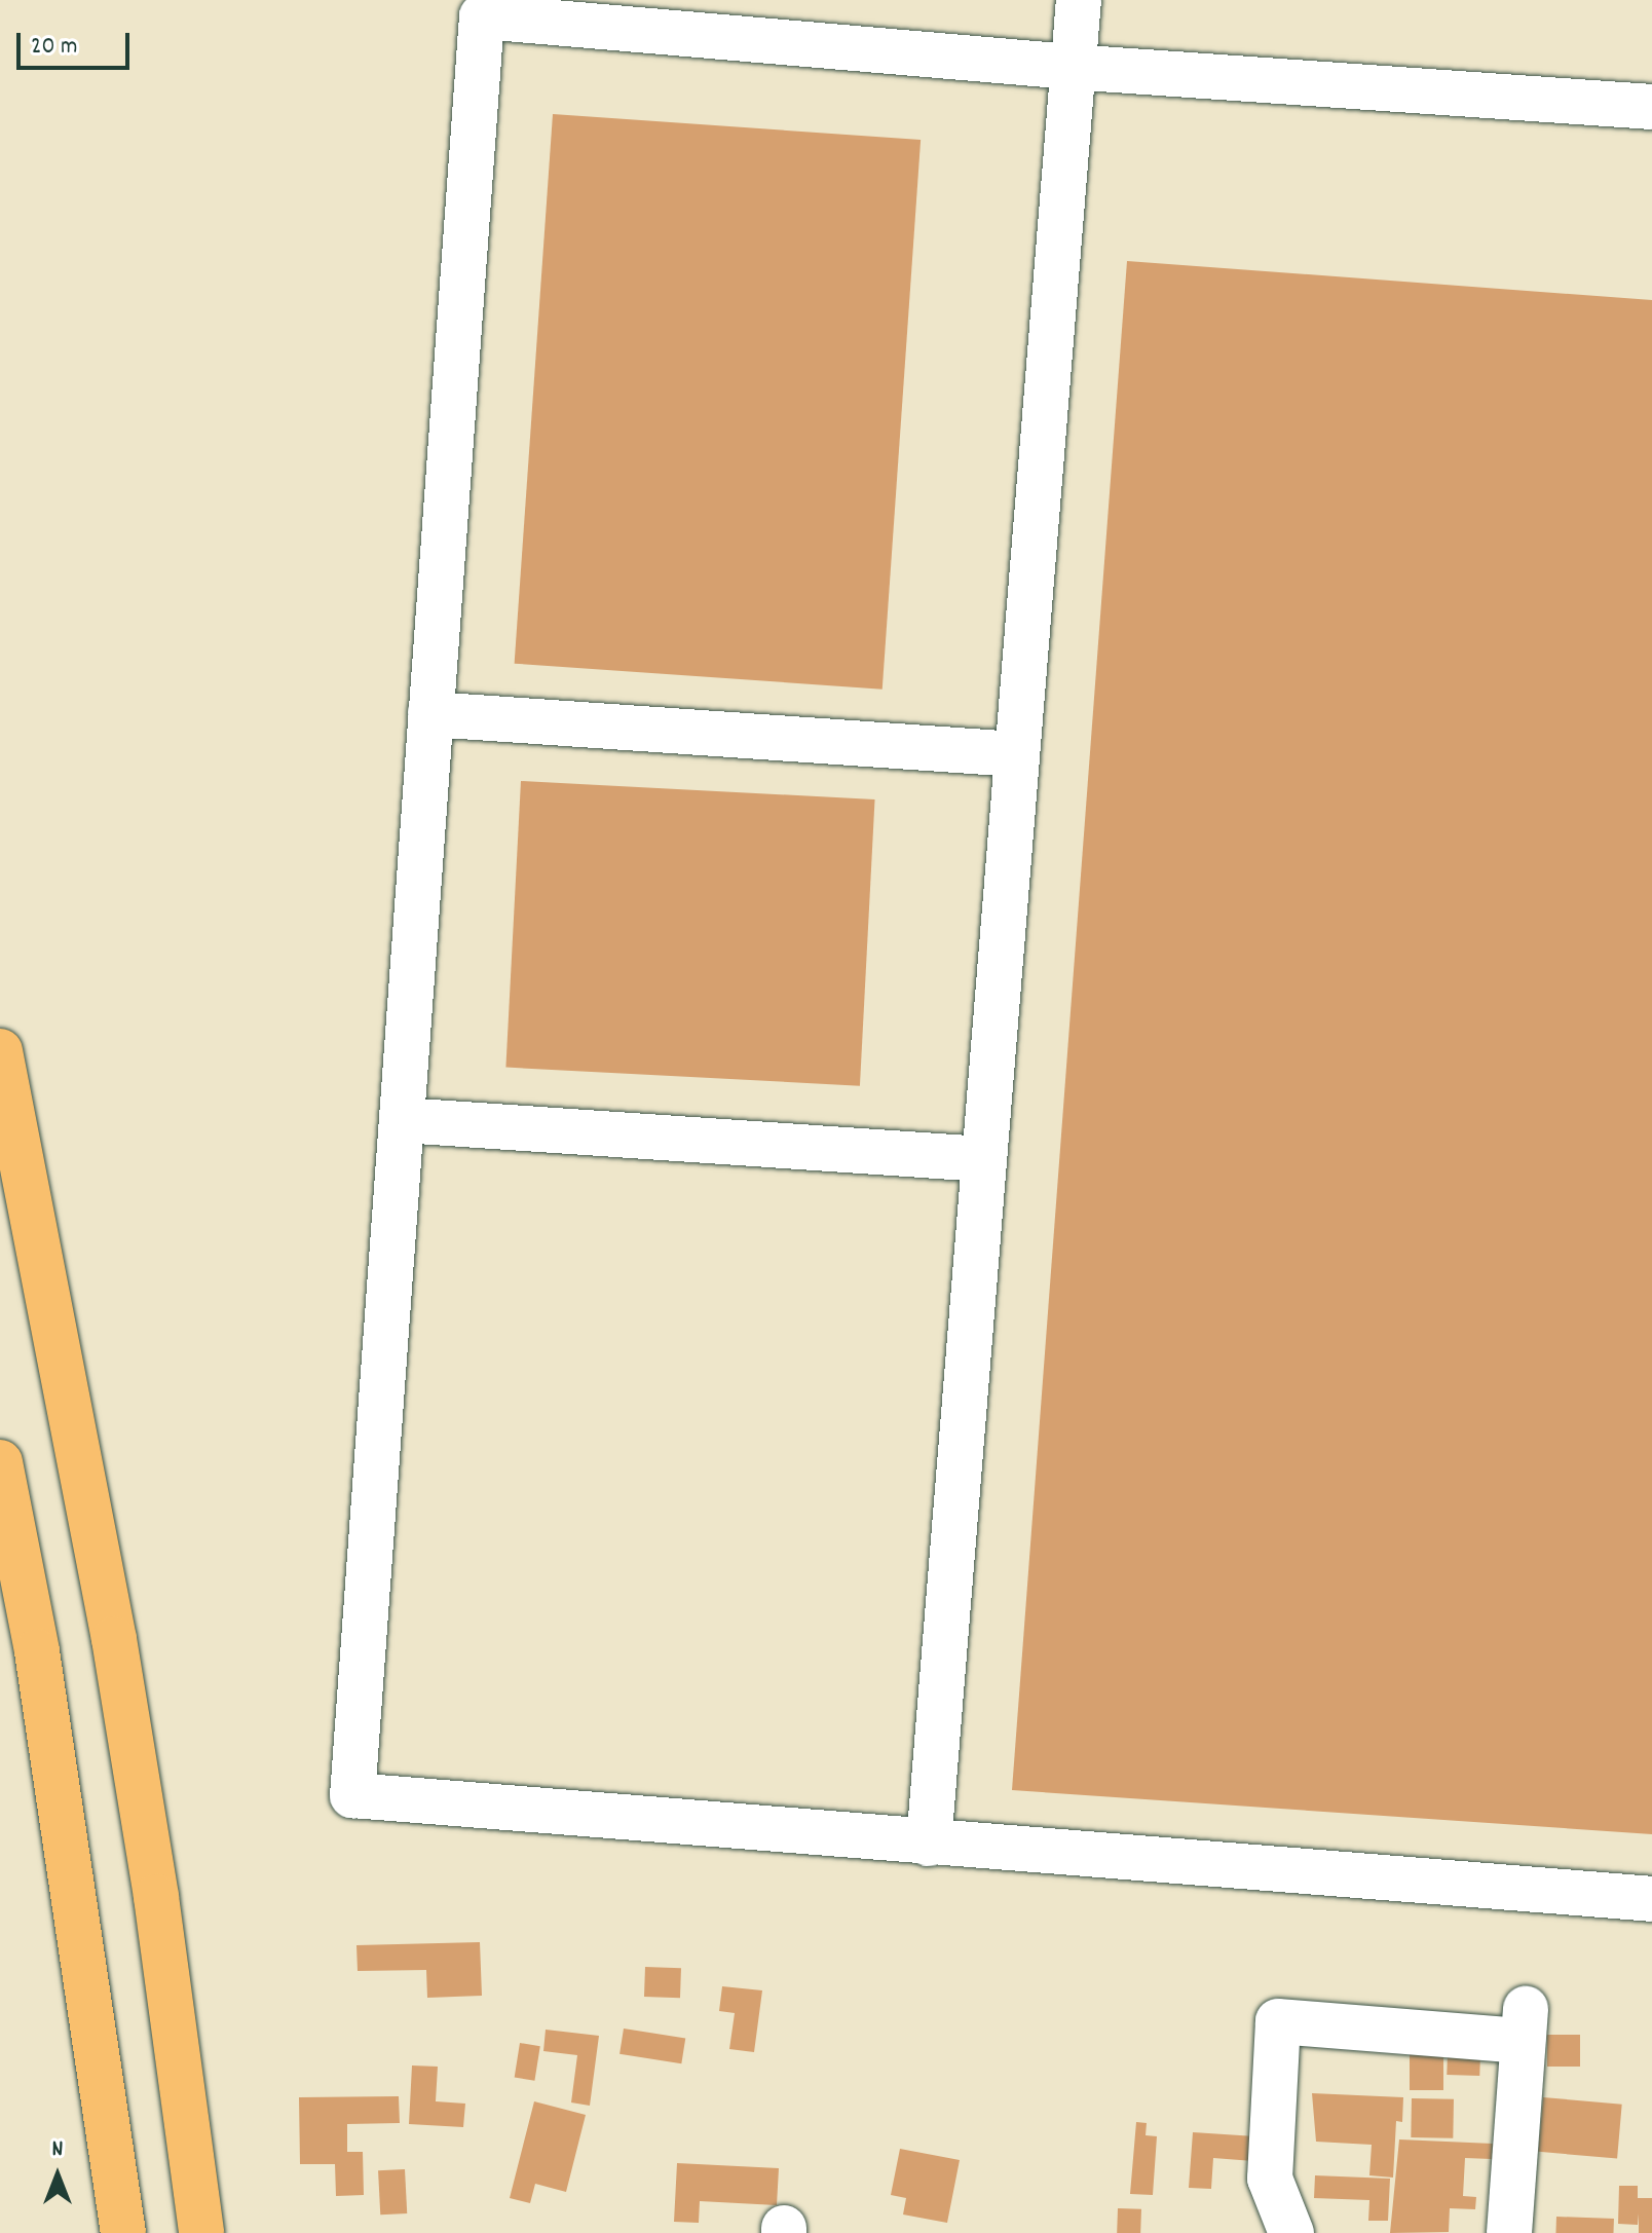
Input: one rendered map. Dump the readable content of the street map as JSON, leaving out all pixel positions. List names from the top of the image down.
{
  "scale_bar": "20 m",
  "north": "top"
}
